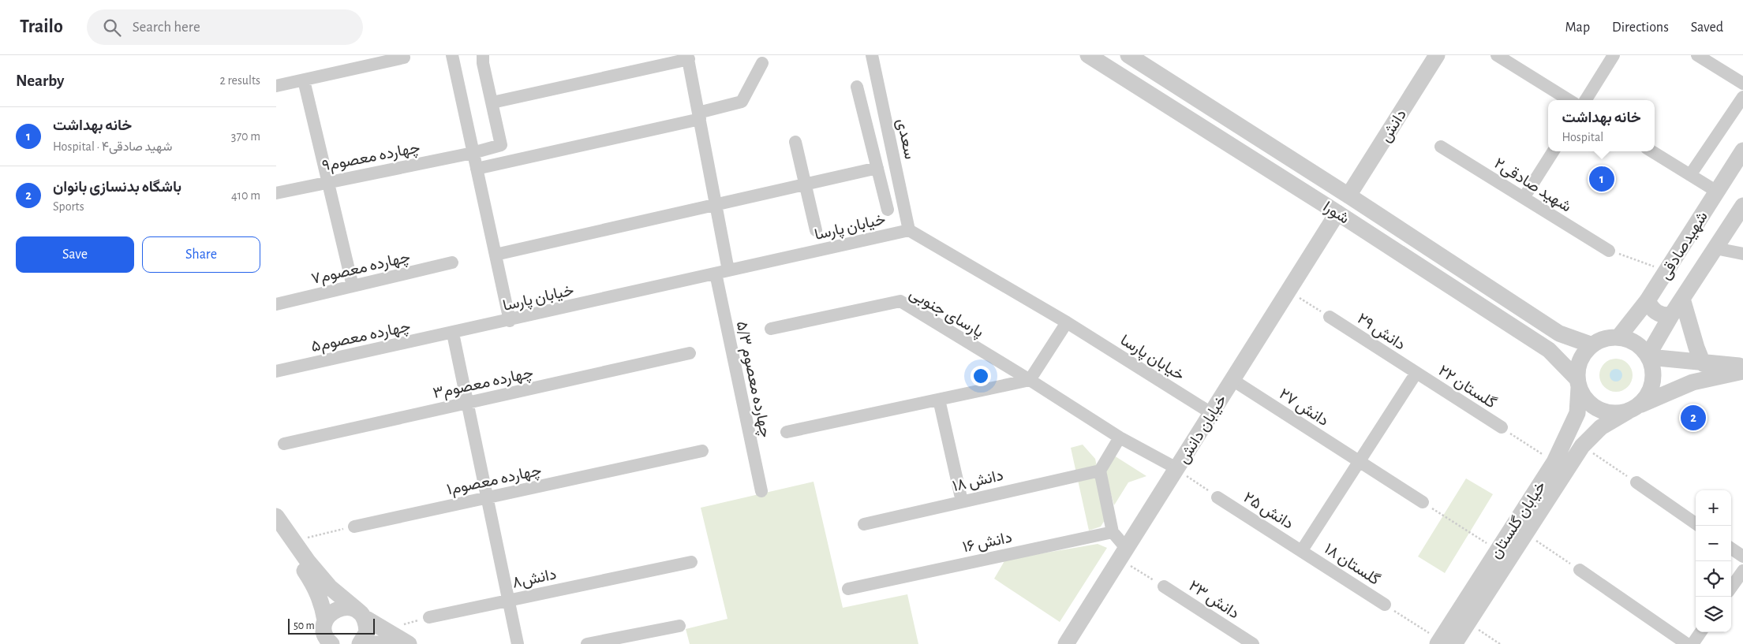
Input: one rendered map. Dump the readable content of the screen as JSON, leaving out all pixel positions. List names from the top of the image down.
{
  "streets": {
    "street": [
      "دانش",
      "سعدی",
      "چهارده معصوم۹",
      "شهید صادقی۲",
      "شورا",
      "خیابان پارسا",
      "شهیدصادقی",
      "چهارده معصوم۷",
      "پارسای جنوبی",
      "دانش ۲۹",
      "چهارده معصوم۵",
      "چهارده معصوم ۵/۳",
      "چهارده معصوم۳",
      "گلستان ۲۲",
      "دانش ۲۷",
      "خیابان دانش",
      "چهارده معصوم۱",
      "دانش ۱۸",
      "دانش ۲۵",
      "خیابان گلستان",
      "دانش ۱۶",
      "گلستان ۱۸",
      "دانش۸",
      "دانش ۲۳"
    ]
  },
  "crossings": [
    ["دانش", "شورا"],
    ["سعدی", "خیابان پارسا"],
    ["شورا", "شهیدصادقی"],
    ["شورا", "خیابان دانش"],
    ["شورا", "خیابان گلستان"],
    ["خیابان پارسا", "چهارده معصوم۵"],
    ["خیابان پارسا", "چهارده معصوم ۵/۳"],
    ["خیابان پارسا", "خیابان دانش"],
    ["شهیدصادقی", "خیابان گلستان"],
    ["پارسای جنوبی", "خیابان دانش"],
    ["دانش ۲۹", "گلستان ۲۲"],
    ["دانش ۲۷", "خیابان دانش"],
    ["دانش ۲۵", "گلستان ۱۸"]
  ],
  "scale_bar": "50 m",
  "page": {
    "header": "Trailo",
    "search": "Search here",
    "nav": ["Map", "Directions", "Saved"],
    "heading": ["Nearby", "2 results"],
    "popup": ["خانه بهداشت", "Hospital"],
    "list": [
      {
        "mark": "1",
        "name": "خانه بهداشت",
        "note": "Hospital · شهید صادقی۴",
        "value": "370 m"
      },
      {
        "mark": "2",
        "name": "باشگاه بدنسازی بانوان",
        "note": "Sports",
        "value": "410 m"
      }
    ],
    "pins": ["1", "2"],
    "buttons": ["Save", "Share"],
    "map_buttons": ["+", "−"],
    "scale": "50 m"
  }
}
